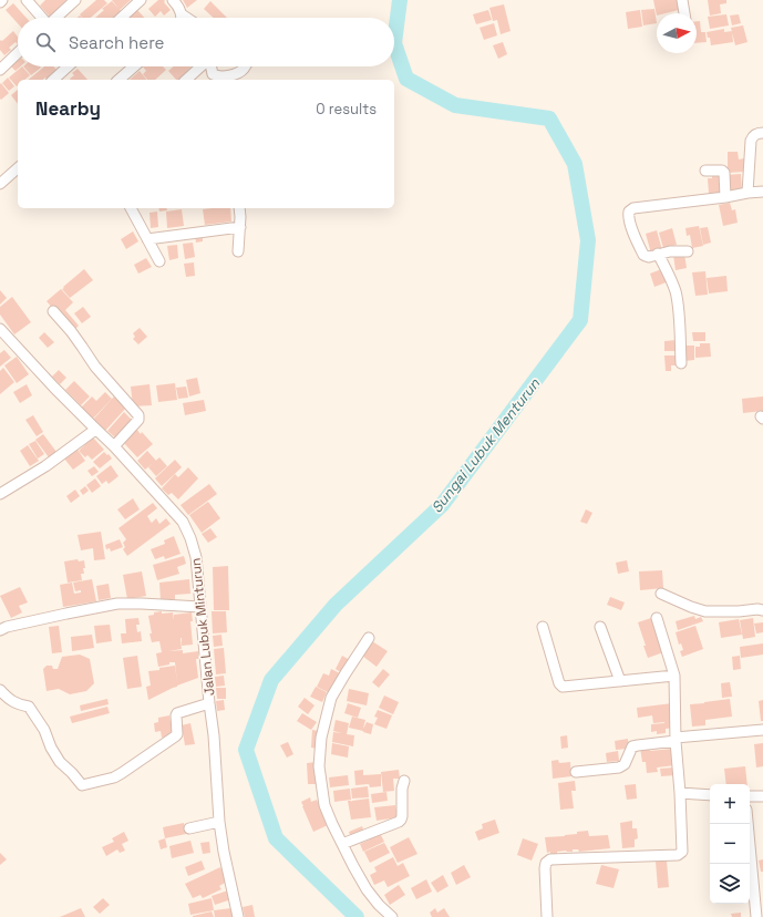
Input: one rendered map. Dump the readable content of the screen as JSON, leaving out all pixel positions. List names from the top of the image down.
{
  "streets": {
    "street": ["Jalan Lubuk Minturun"]
  },
  "water": ["Sungai Lubuk Menturun"],
  "north": "right",
  "page": {
    "search": "Search here",
    "heading": ["Nearby", "0 results"],
    "map_buttons": ["+", "−"]
  }
}
